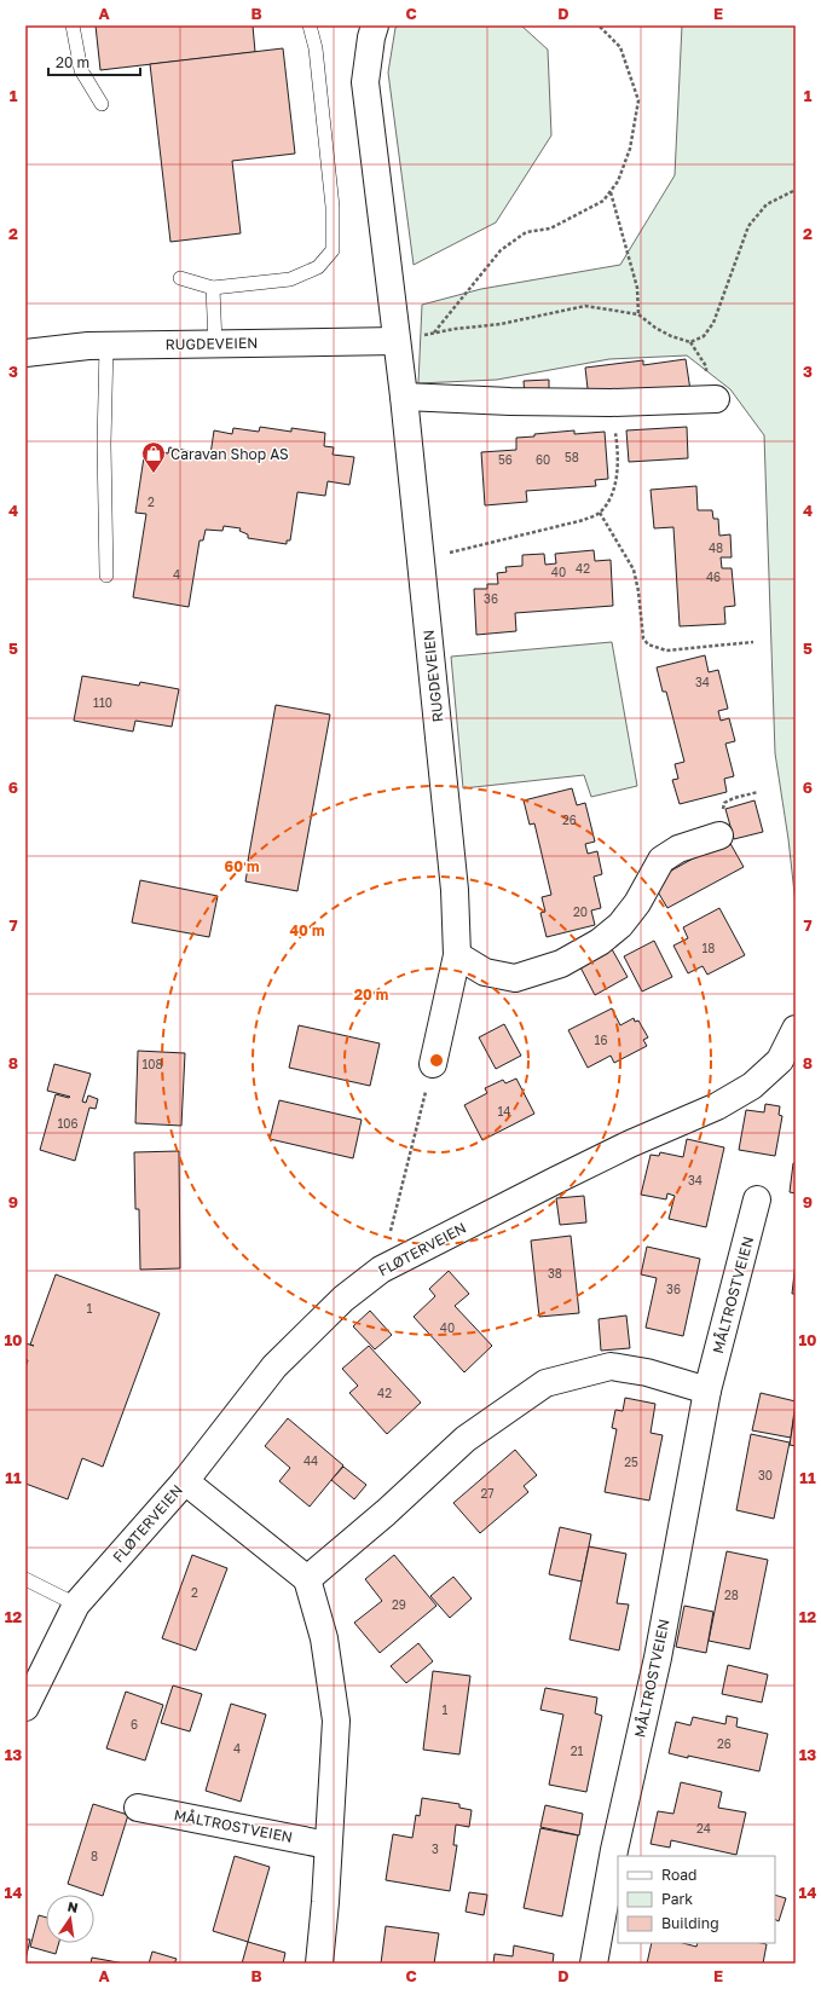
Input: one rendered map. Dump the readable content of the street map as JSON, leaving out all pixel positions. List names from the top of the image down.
{
  "streets": {
    "street": ["RUGDEVEIEN", "FLØTERVEIEN", "MÅLTROSTVEIEN"]
  },
  "places": {
    "shop": ["Caravan Shop AS"]
  },
  "house_numbers": [
    "58",
    "56",
    "60",
    "2",
    "48",
    "42",
    "40",
    "4",
    "46",
    "36",
    "34",
    "110",
    "26",
    "20",
    "18",
    "16",
    "108",
    "14",
    "106",
    "34",
    "38",
    "36",
    "1",
    "40",
    "42",
    "44",
    "25",
    "30",
    "27",
    "2",
    "28",
    "29",
    "1",
    "6",
    "26",
    "4",
    "21",
    "24",
    "3",
    "8"
  ],
  "legend": ["Road", "Park", "Building"],
  "scale_bar": "20 m",
  "north": "top",
  "grid": {
    "columns": [
      "A",
      "B",
      "C",
      "D",
      "E"
    ],
    "rows": [
      "1",
      "2",
      "3",
      "4",
      "5",
      "6",
      "7",
      "8",
      "9",
      "10",
      "11",
      "12",
      "13",
      "14"
    ]
  },
  "rings": ["60 m", "40 m", "20 m"]
}
